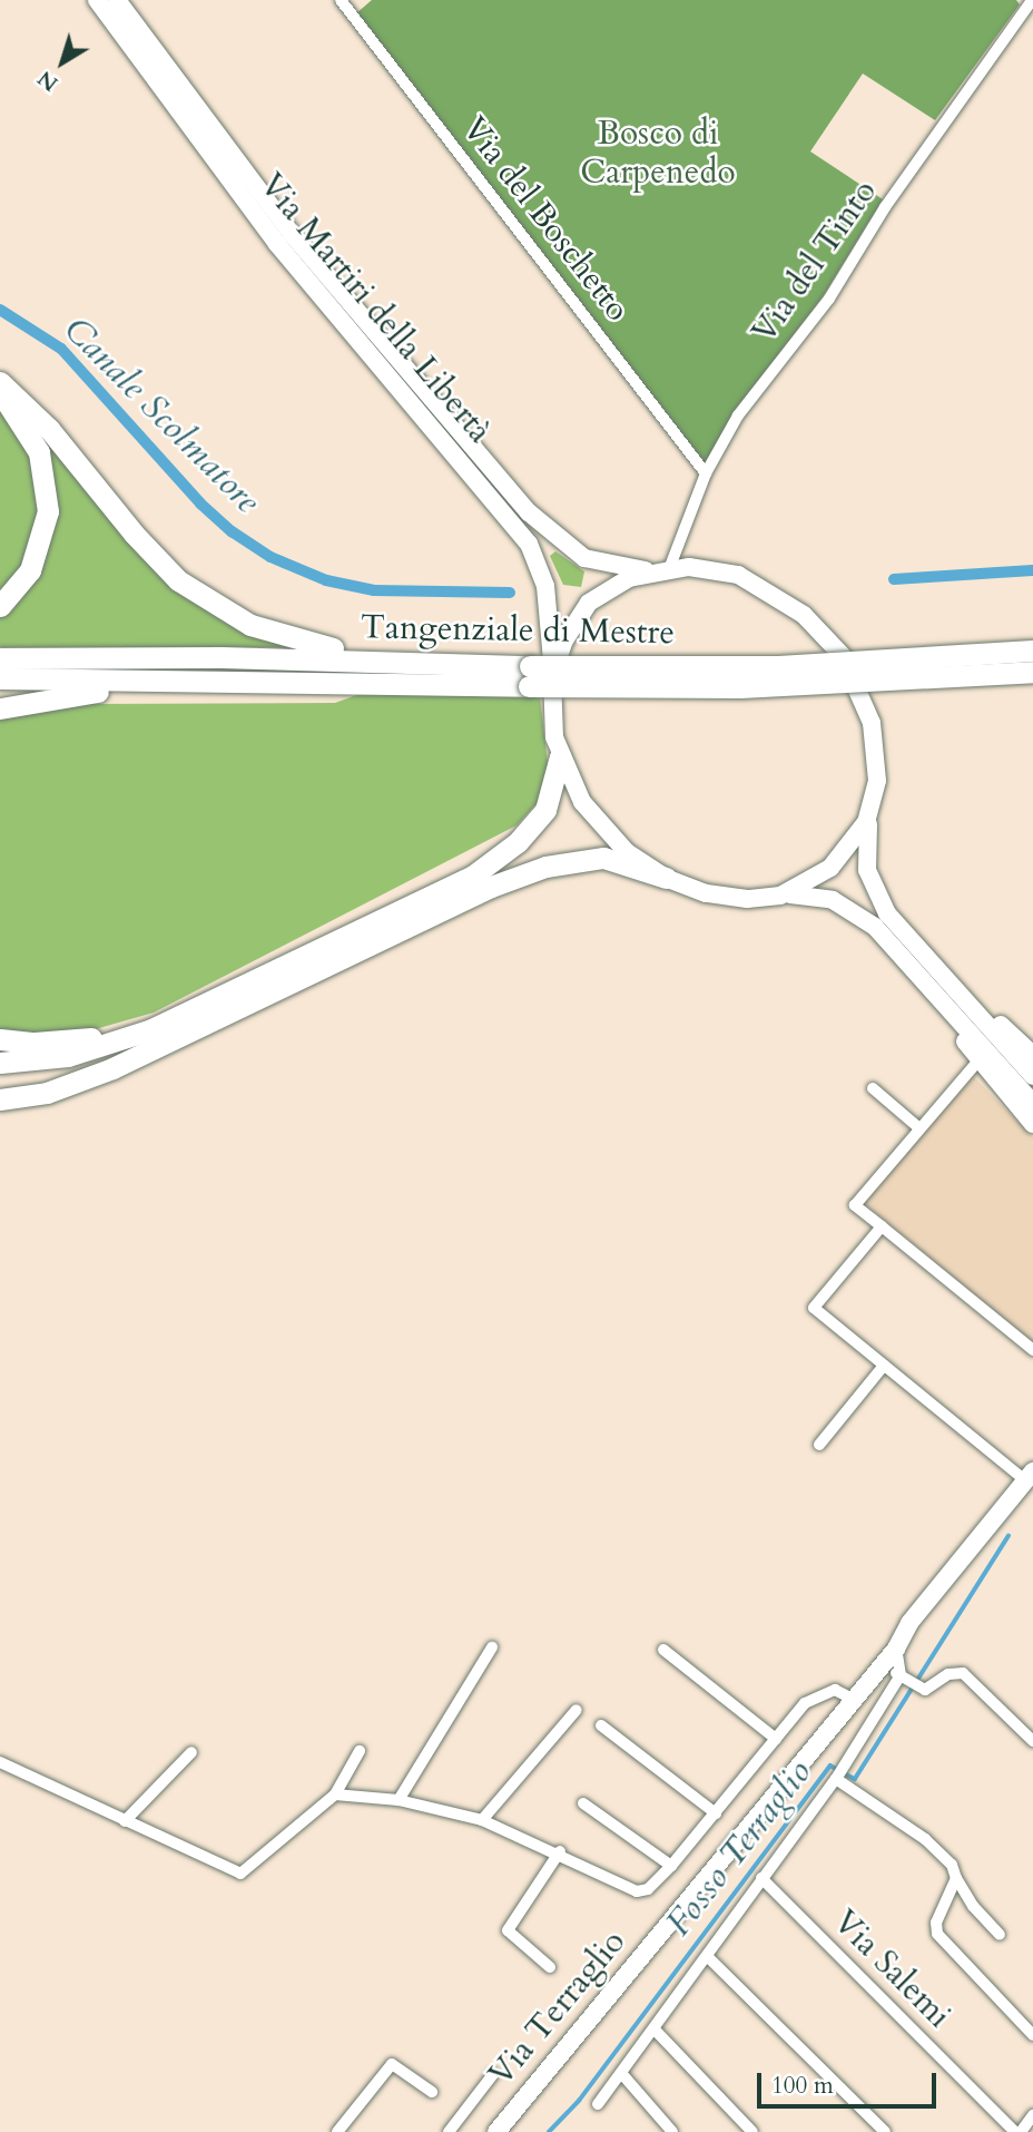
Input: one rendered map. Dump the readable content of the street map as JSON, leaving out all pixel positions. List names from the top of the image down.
{
  "streets": {
    "highway": ["Tangenziale di Mestre"],
    "main road": ["Via Martiri della Libertà", "Via Terraglio"],
    "street": ["Via del Boschetto", "Via del Tinto", "Via Salemi"]
  },
  "crossings": [
    ["Via del Boschetto", "Via del Tinto"],
    ["Via del Tinto", "Via Martiri della Libertà"]
  ],
  "water": ["Canale Scolmatore", "Fosso Terraglio"],
  "parks": ["Bosco di Carpenedo"],
  "scale_bar": "100 m",
  "north": "bottom left"
}
